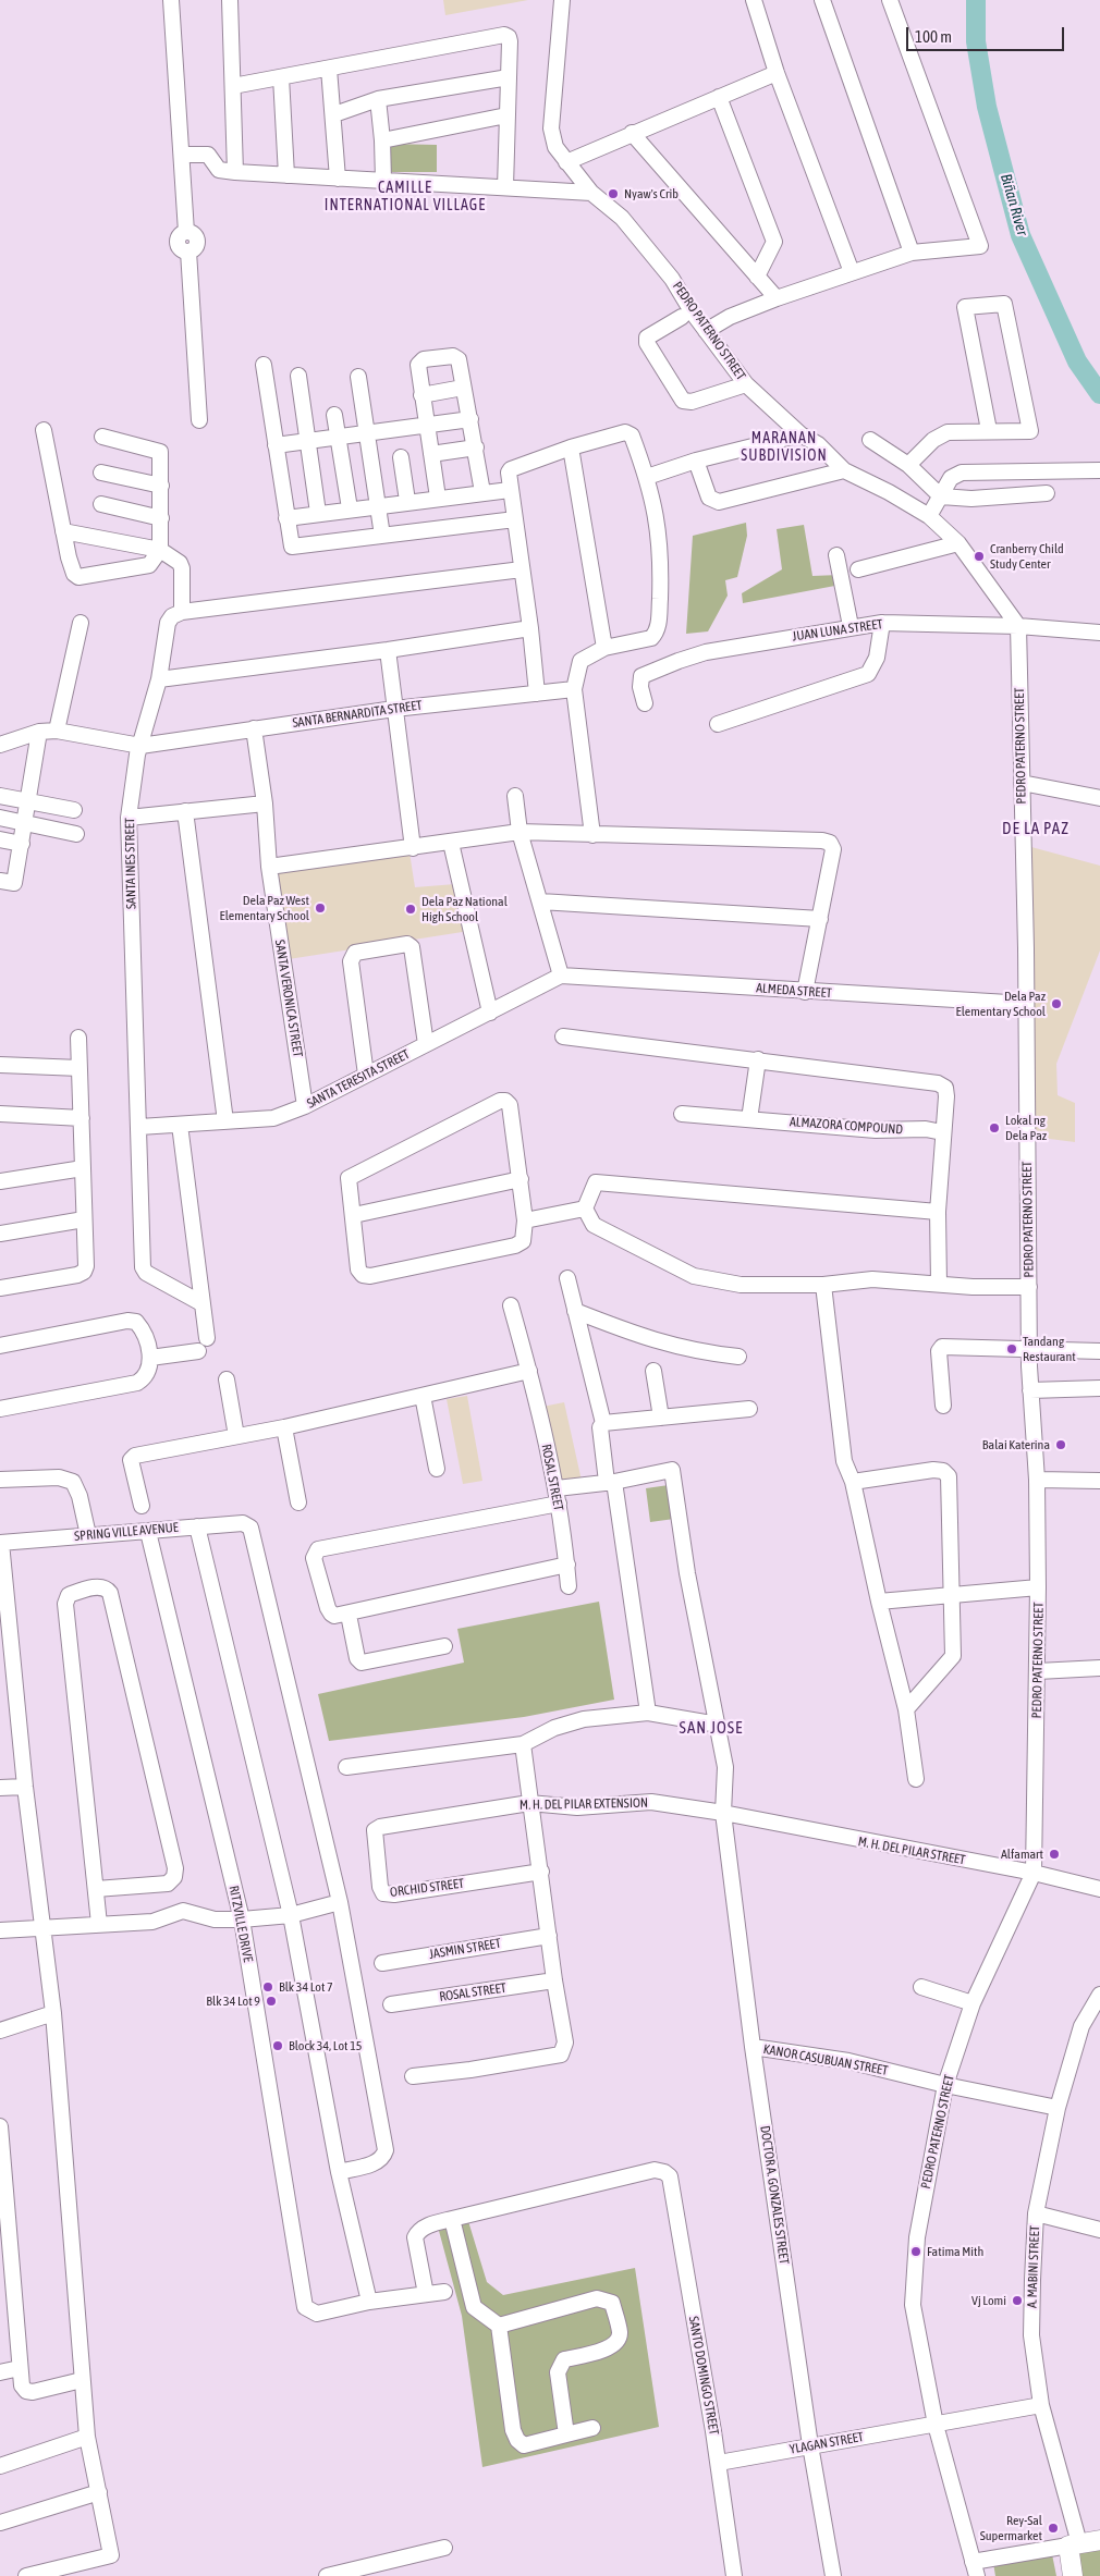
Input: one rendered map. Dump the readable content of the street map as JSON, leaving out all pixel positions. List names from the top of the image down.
{
  "streets": {
    "street": [
      "PEDRO PATERNO STREET",
      "JUAN LUNA STREET",
      "SANTA BERNARDITA STREET",
      "SANTA INES STREET",
      "ALMEDA STREET",
      "SANTA VERONICA STREET",
      "SANTA TERESITA STREET",
      "ALMAZORA COMPOUND",
      "ROSAL STREET",
      "SPRING VILLE AVENUE",
      "M. H. DEL PILAR EXTENSION",
      "M. H. DEL PILAR STREET",
      "ORCHID STREET",
      "RITZVILLE DRIVE",
      "JASMIN STREET",
      "KANOR CASUBUAN STREET",
      "DOCTOR A. GONZALES STREET",
      "A. MABINI STREET",
      "SANTO DOMINGO STREET",
      "YLAGAN STREET"
    ]
  },
  "crossings": [
    ["PEDRO PATERNO STREET", "JUAN LUNA STREET"],
    ["PEDRO PATERNO STREET", "ALMEDA STREET"],
    ["PEDRO PATERNO STREET", "M. H. DEL PILAR STREET"],
    ["PEDRO PATERNO STREET", "KANOR CASUBUAN STREET"],
    ["PEDRO PATERNO STREET", "YLAGAN STREET"],
    ["SANTA BERNARDITA STREET", "SANTA INES STREET"],
    ["SANTA BERNARDITA STREET", "SANTA VERONICA STREET"],
    ["SANTA INES STREET", "SANTA TERESITA STREET"],
    ["ALMEDA STREET", "SANTA TERESITA STREET"],
    ["SANTA VERONICA STREET", "SANTA TERESITA STREET"],
    ["SPRING VILLE AVENUE", "RITZVILLE DRIVE"],
    ["M. H. DEL PILAR EXTENSION", "M. H. DEL PILAR STREET"],
    ["M. H. DEL PILAR EXTENSION", "ORCHID STREET"],
    ["M. H. DEL PILAR EXTENSION", "DOCTOR A. GONZALES STREET"],
    ["M. H. DEL PILAR STREET", "DOCTOR A. GONZALES STREET"],
    ["KANOR CASUBUAN STREET", "DOCTOR A. GONZALES STREET"],
    ["KANOR CASUBUAN STREET", "A. MABINI STREET"],
    ["DOCTOR A. GONZALES STREET", "YLAGAN STREET"],
    ["A. MABINI STREET", "YLAGAN STREET"],
    ["SANTO DOMINGO STREET", "YLAGAN STREET"]
  ],
  "districts": [
    "CAMILLE INTERNATIONAL VILLAGE",
    "MARANAN SUBDIVISION",
    "DE LA PAZ",
    "SAN JOSE"
  ],
  "water": ["Biñan River"],
  "places": [
    "Nyaw's Crib",
    "Cranberry Child Study Center",
    "Dela Paz West Elementary School",
    "Dela Paz National High School",
    "Dela Paz Elementary School",
    "Lokal ng Dela Paz",
    "Tandang Restaurant",
    "Balai Katerina",
    "Alfamart",
    "Blk 34 Lot 7",
    "Blk 34 Lot 9",
    "Block 34, Lot 15",
    "Fatima Mith",
    "Vj Lomi",
    "Rey-Sal Supermarket"
  ],
  "scale_bar": "100 m"
}
